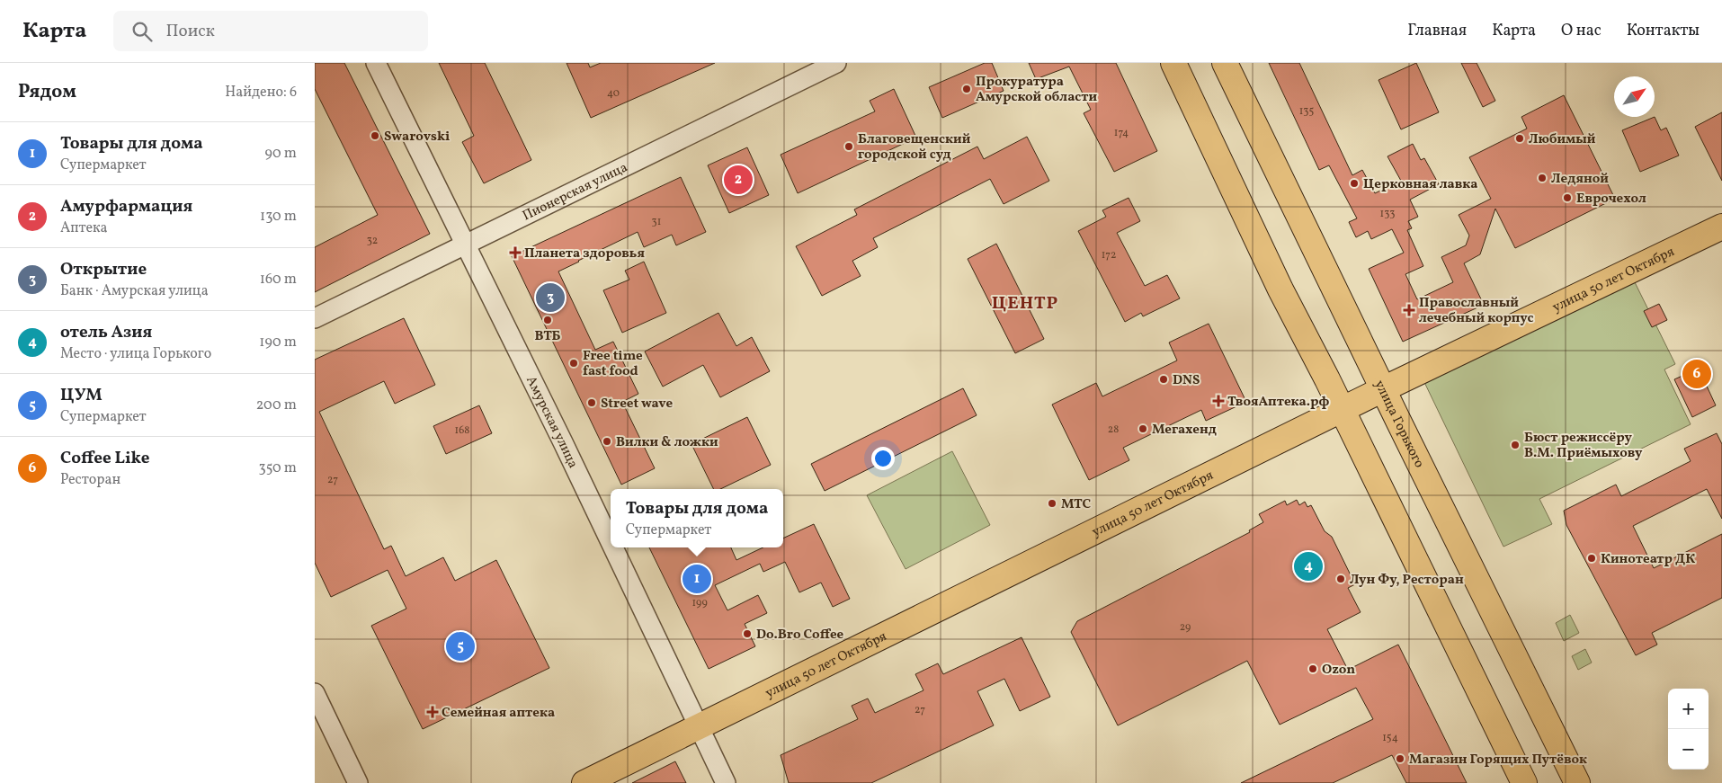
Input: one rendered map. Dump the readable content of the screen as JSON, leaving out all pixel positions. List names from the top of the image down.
{
  "streets": {
    "main road": ["улица 50 лет Октября", "улица Горького"],
    "street": ["Пионерская улица", "Амурская улица"]
  },
  "crossings": [
    ["Пионерская улица", "Амурская улица"],
    ["улица 50 лет Октября", "Амурская улица"],
    ["улица 50 лет Октября", "улица Горького"]
  ],
  "districts": ["ЦЕНТР"],
  "places": {
    "other": [
      "Прокуратура Амурской области",
      "Swarovski",
      "Любимый",
      "Благовещенский городской суд",
      "Ледяной",
      "Церковная лавка",
      "Еврочехол",
      "ВТБ",
      "Free time fast food",
      "DNS",
      "Street wave",
      "Мегахенд",
      "Вилки & ложки",
      "Бюст режиссёру В.М. Приёмыхову",
      "МТС",
      "Кинотеатр ДК",
      "Лун Фу, Ресторан",
      "Do.Bro Coffee",
      "Ozon",
      "Магазин Горящих Путёвок"
    ],
    "health": [
      "Планета здоровья",
      "Православный лечебный корпус",
      "ТвояАптека.рф",
      "Семейная аптека"
    ]
  },
  "house_numbers": [
    "40",
    "135",
    "174",
    "133",
    "31",
    "32",
    "172",
    "28",
    "168",
    "27",
    "199",
    "29",
    "27",
    "154"
  ],
  "north": "top right",
  "page": {
    "header": "Карта",
    "search": "Поиск",
    "nav": [
      "Главная",
      "Карта",
      "О нас",
      "Контакты"
    ],
    "heading": ["Рядом", "Найдено: 6"],
    "list": [
      {
        "mark": "1",
        "name": "Товары для дома",
        "note": "Супермаркет",
        "value": "90 m"
      },
      {
        "mark": "2",
        "name": "Амурфармация",
        "note": "Аптека",
        "value": "130 m"
      },
      {
        "mark": "3",
        "name": "Открытие",
        "note": "Банк · Амурская улица",
        "value": "160 m"
      },
      {
        "mark": "4",
        "name": "отель Азия",
        "note": "Место · улица Горького",
        "value": "190 m"
      },
      {
        "mark": "5",
        "name": "ЦУМ",
        "note": "Супермаркет",
        "value": "200 m"
      },
      {
        "mark": "6",
        "name": "Coffee Like",
        "note": "Ресторан",
        "value": "350 m"
      }
    ],
    "pins": [
      "2",
      "3",
      "6",
      "4",
      "1",
      "5"
    ],
    "popup": ["Товары для дома", "Супермаркет"],
    "map_buttons": ["+", "−"]
  }
}
